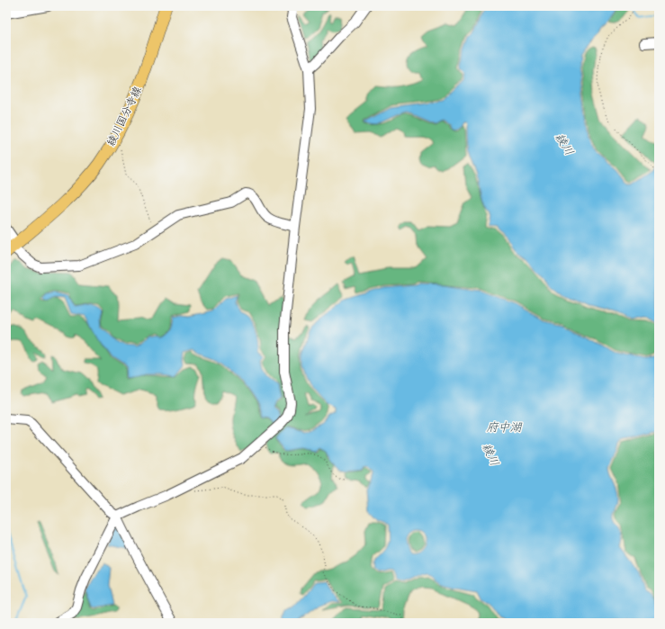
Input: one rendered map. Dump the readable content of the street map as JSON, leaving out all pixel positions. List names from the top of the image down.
{
  "streets": {
    "main road": ["綾川国分寺線"]
  },
  "water": ["綾川", "府中湖"]
}
